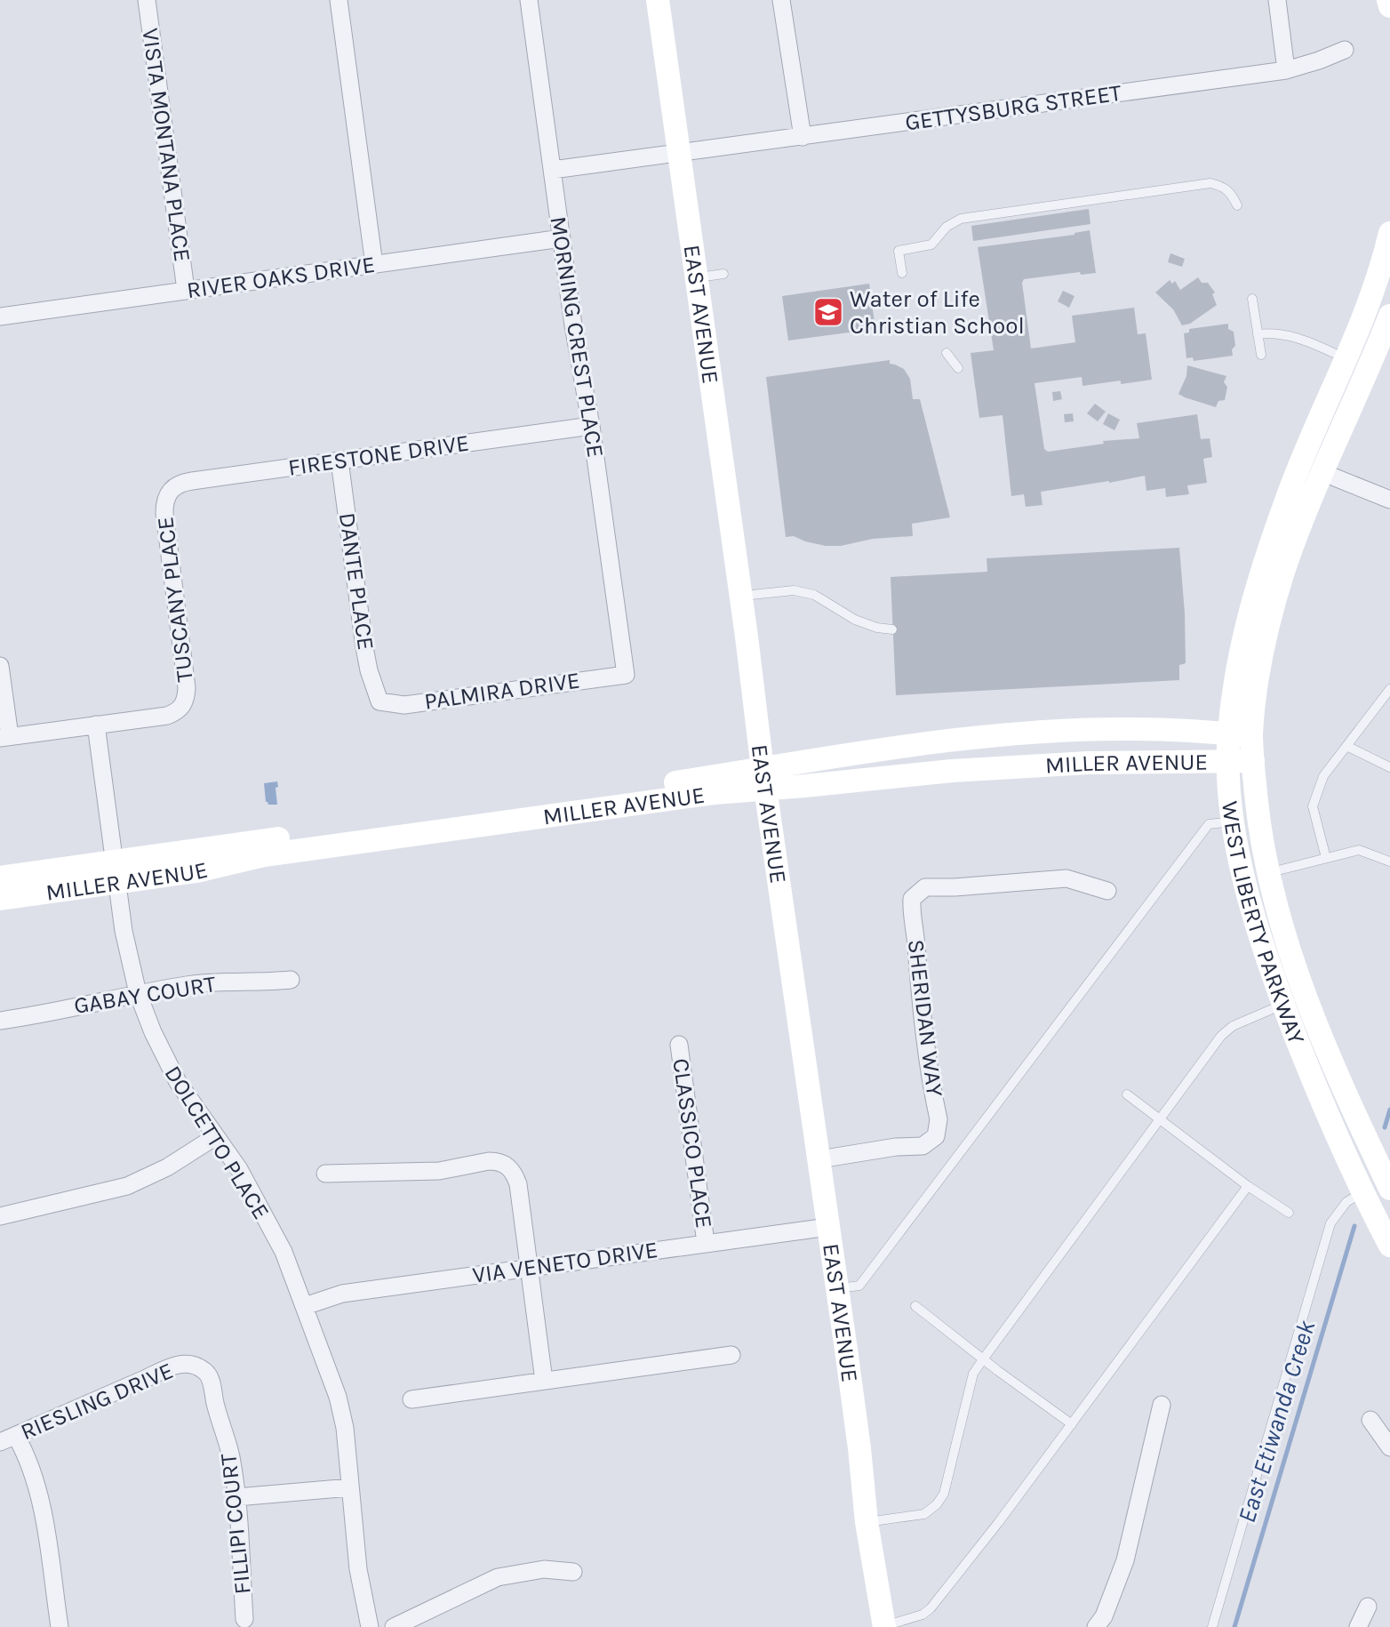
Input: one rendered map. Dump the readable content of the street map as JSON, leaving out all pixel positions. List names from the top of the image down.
{
  "streets": {
    "street": [
      "GETTYSBURG STREET",
      "VISTA MONTANA PLACE",
      "RIVER OAKS DRIVE",
      "EAST AVENUE",
      "MORNING CREST PLACE",
      "FIRESTONE DRIVE",
      "DANTE PLACE",
      "TUSCANY PLACE",
      "PALMIRA DRIVE",
      "MILLER AVENUE",
      "WEST LIBERTY PARKWAY",
      "GABAY COURT",
      "SHERIDAN WAY",
      "DOLCETTO PLACE",
      "CLASSICO PLACE",
      "VIA VENETO DRIVE",
      "RIESLING DRIVE",
      "FILLIPI COURT"
    ]
  },
  "crossings": [
    ["GETTYSBURG STREET", "EAST AVENUE"],
    ["GETTYSBURG STREET", "MORNING CREST PLACE"],
    ["VISTA MONTANA PLACE", "RIVER OAKS DRIVE"],
    ["RIVER OAKS DRIVE", "MORNING CREST PLACE"],
    ["EAST AVENUE", "MILLER AVENUE"],
    ["EAST AVENUE", "SHERIDAN WAY"],
    ["EAST AVENUE", "VIA VENETO DRIVE"],
    ["MORNING CREST PLACE", "FIRESTONE DRIVE"],
    ["MORNING CREST PLACE", "PALMIRA DRIVE"],
    ["FIRESTONE DRIVE", "DANTE PLACE"],
    ["FIRESTONE DRIVE", "TUSCANY PLACE"],
    ["DANTE PLACE", "PALMIRA DRIVE"],
    ["TUSCANY PLACE", "DOLCETTO PLACE"],
    ["MILLER AVENUE", "WEST LIBERTY PARKWAY"],
    ["MILLER AVENUE", "DOLCETTO PLACE"],
    ["GABAY COURT", "DOLCETTO PLACE"],
    ["DOLCETTO PLACE", "VIA VENETO DRIVE"],
    ["CLASSICO PLACE", "VIA VENETO DRIVE"],
    ["RIESLING DRIVE", "FILLIPI COURT"]
  ],
  "water": ["East Etiwanda Creek"],
  "places": {
    "school or university": ["Water of Life Christian School"]
  }
}
